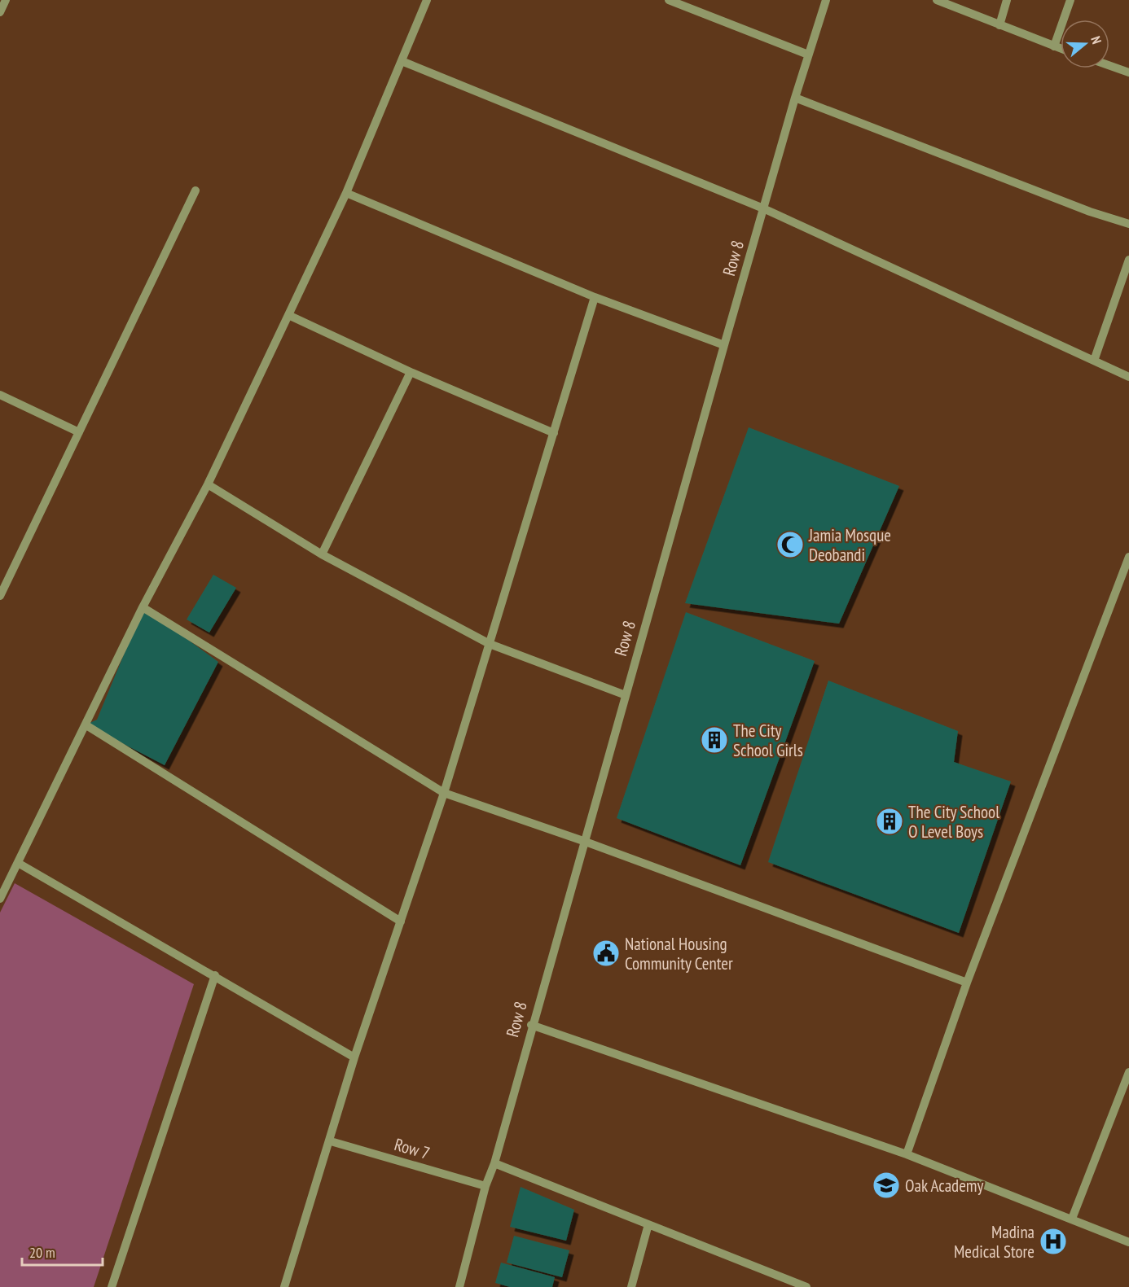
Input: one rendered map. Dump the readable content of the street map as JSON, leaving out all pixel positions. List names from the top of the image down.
{
  "streets": {
    "street": ["Row 8", "Row 7"]
  },
  "crossings": [
    ["Row 8", "Row 7"]
  ],
  "places": {
    "mosque": ["Jamia Mosque Deobandi"],
    "building": ["The City School Girls", "The City School O Level Boys"],
    "public building": ["National Housing Community Center"],
    "school or university": ["Oak Academy"],
    "hospital": ["Madina Medical Store"]
  },
  "scale_bar": "20 m",
  "north": "right"
}
